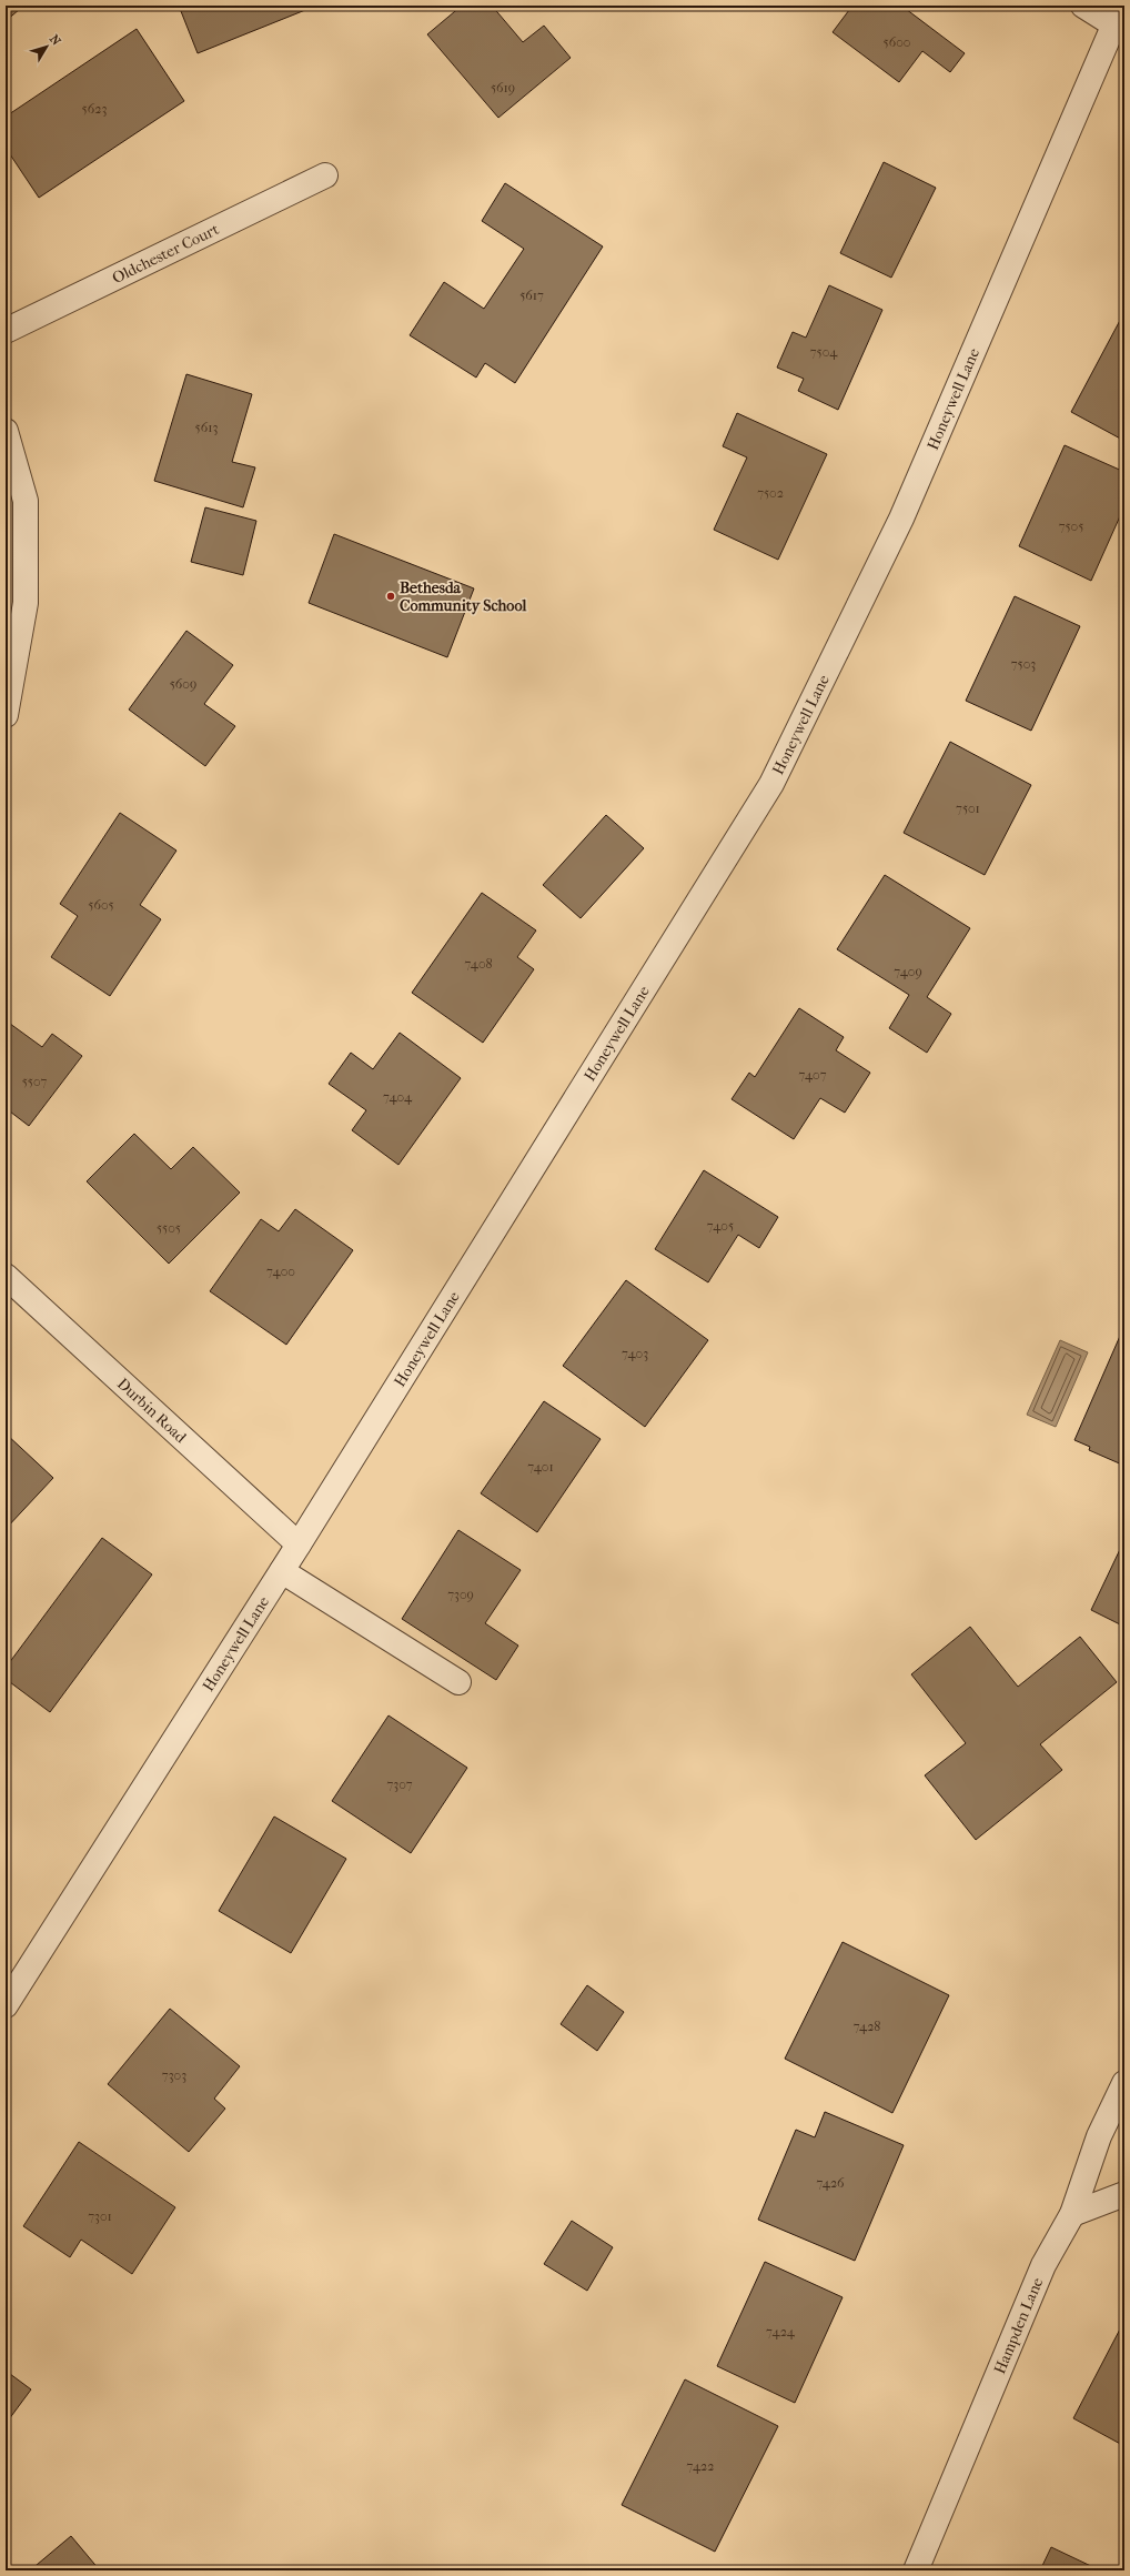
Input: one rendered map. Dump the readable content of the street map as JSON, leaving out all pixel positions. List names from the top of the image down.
{
  "streets": {
    "street": [
      "Oldchester Court",
      "Honeywell Lane",
      "Durbin Road",
      "Hampden Lane"
    ]
  },
  "crossings": [
    ["Honeywell Lane", "Durbin Road"]
  ],
  "places": ["Bethesda Community School"],
  "house_numbers": [
    "5600",
    "5619",
    "5623",
    "5617",
    "7504",
    "5613",
    "7502",
    "7505",
    "7503",
    "5609",
    "7501",
    "5605",
    "7408",
    "7409",
    "7407",
    "5507",
    "7404",
    "7405",
    "5505",
    "7400",
    "7403",
    "7401",
    "7309",
    "7307",
    "7428",
    "7303",
    "7426",
    "7301",
    "7424",
    "7422"
  ],
  "north": "top right"
}
